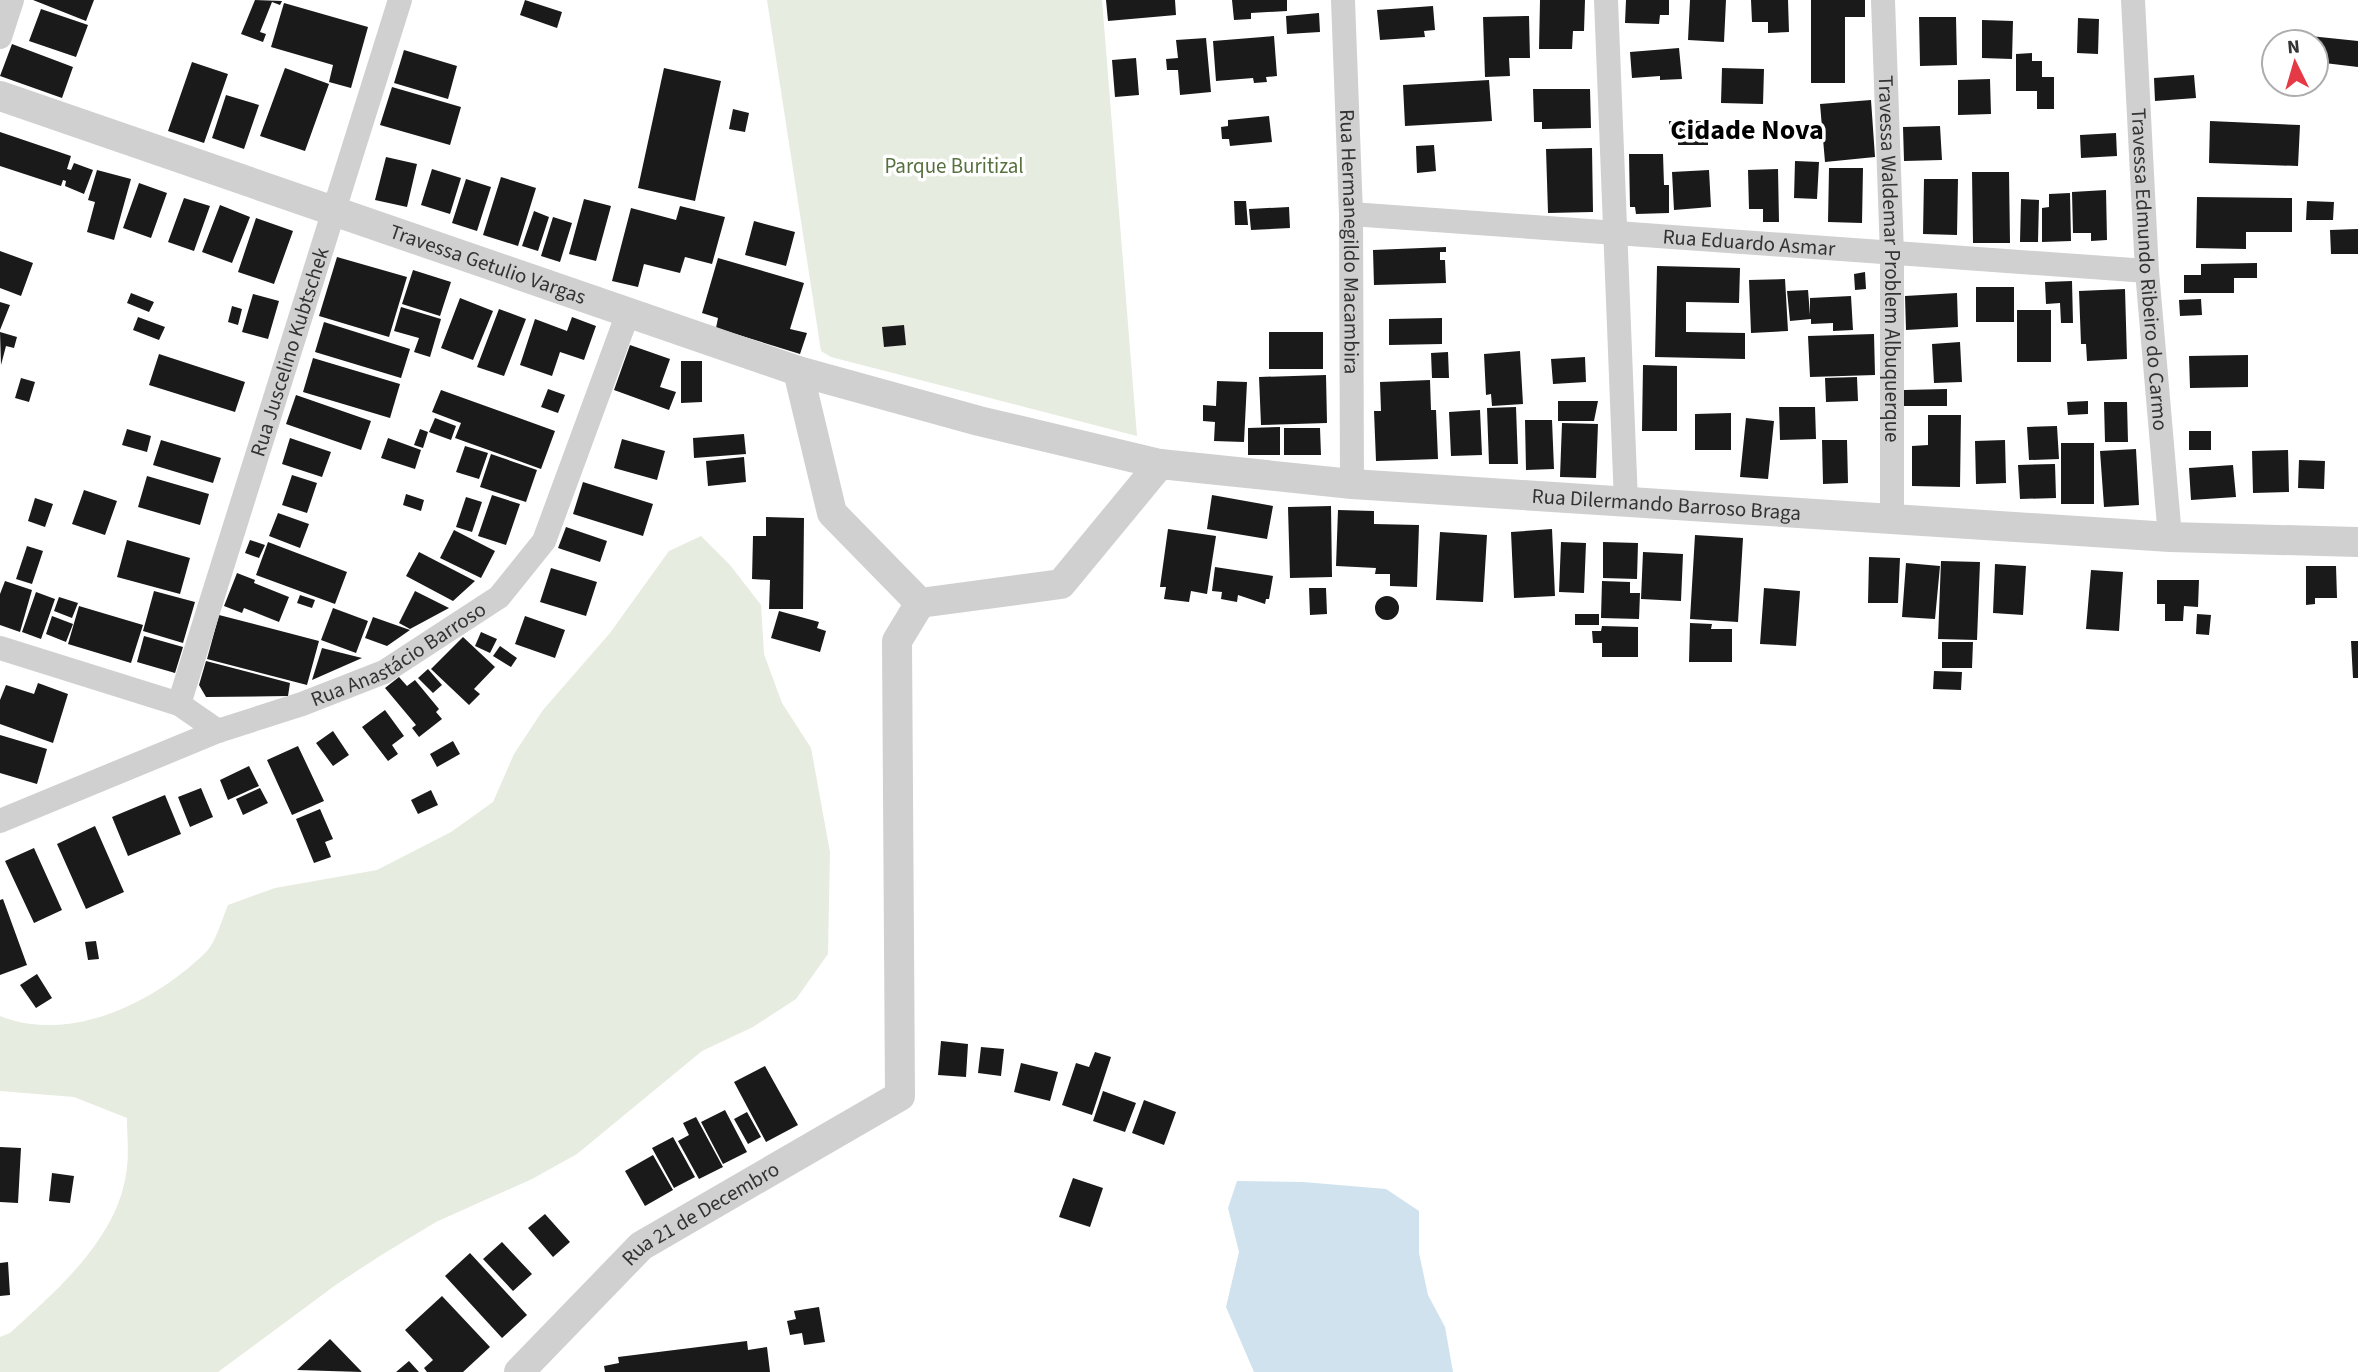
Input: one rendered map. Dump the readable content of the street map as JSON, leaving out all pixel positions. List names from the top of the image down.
{
  "streets": {
    "street": [
      "Rua Hermanegildo Macambira",
      "Rua Eduardo Asmar",
      "Travessa Waldemar Problem Albuquerque",
      "Travessa Getulio Vargas",
      "Travessa Edmundo Ribeiro do Carmo",
      "Rua Juscelino Kubtschek",
      "Rua Dilermando Barroso Braga",
      "Rua Anastácio Barroso",
      "Rua 21 de Decembro"
    ]
  },
  "crossings": [
    ["Rua Hermanegildo Macambira", "Rua Eduardo Asmar"],
    ["Rua Hermanegildo Macambira", "Rua Dilermando Barroso Braga"],
    ["Rua Eduardo Asmar", "Travessa Waldemar Problem Albuquerque"],
    ["Rua Eduardo Asmar", "Travessa Edmundo Ribeiro do Carmo"],
    ["Travessa Waldemar Problem Albuquerque", "Rua Dilermando Barroso Braga"],
    ["Travessa Getulio Vargas", "Rua Juscelino Kubtschek"],
    ["Travessa Getulio Vargas", "Rua Dilermando Barroso Braga"],
    ["Travessa Getulio Vargas", "Rua Anastácio Barroso"],
    ["Travessa Edmundo Ribeiro do Carmo", "Rua Dilermando Barroso Braga"]
  ],
  "districts": ["Cidade Nova"],
  "parks": ["Parque Buritizal"],
  "north": "top"
}
